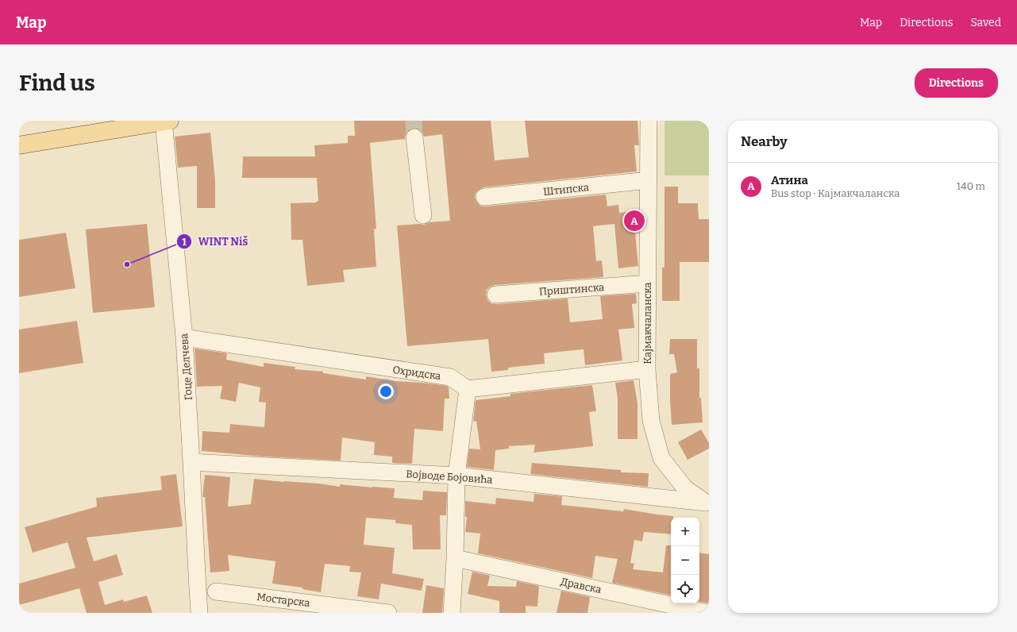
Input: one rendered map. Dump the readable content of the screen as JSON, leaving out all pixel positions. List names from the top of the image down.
{
  "streets": {
    "street": [
      "Штипска",
      "Приштинска",
      "Кајмакчаланска",
      "Гоце Делчева",
      "Охридска",
      "Војводе Бојовића",
      "Дравска",
      "Мостарска"
    ]
  },
  "crossings": [
    ["Штипска", "Кајмакчаланска"],
    ["Приштинска", "Кајмакчаланска"],
    ["Кајмакчаланска", "Војводе Бојовића"],
    ["Гоце Делчева", "Охридска"],
    ["Гоце Делчева", "Војводе Бојовића"]
  ],
  "places": ["WINT Niš"],
  "page": {
    "header": "Map",
    "nav": ["Map", "Directions", "Saved"],
    "buttons": "Directions",
    "title": "Find us",
    "heading": "Nearby",
    "list": [
      {
        "mark": "A",
        "name": "Атина",
        "note": "Bus stop · Кајмакчаланска",
        "value": "140 m"
      }
    ],
    "pins": "A",
    "map_buttons": ["+", "−"]
  }
}
